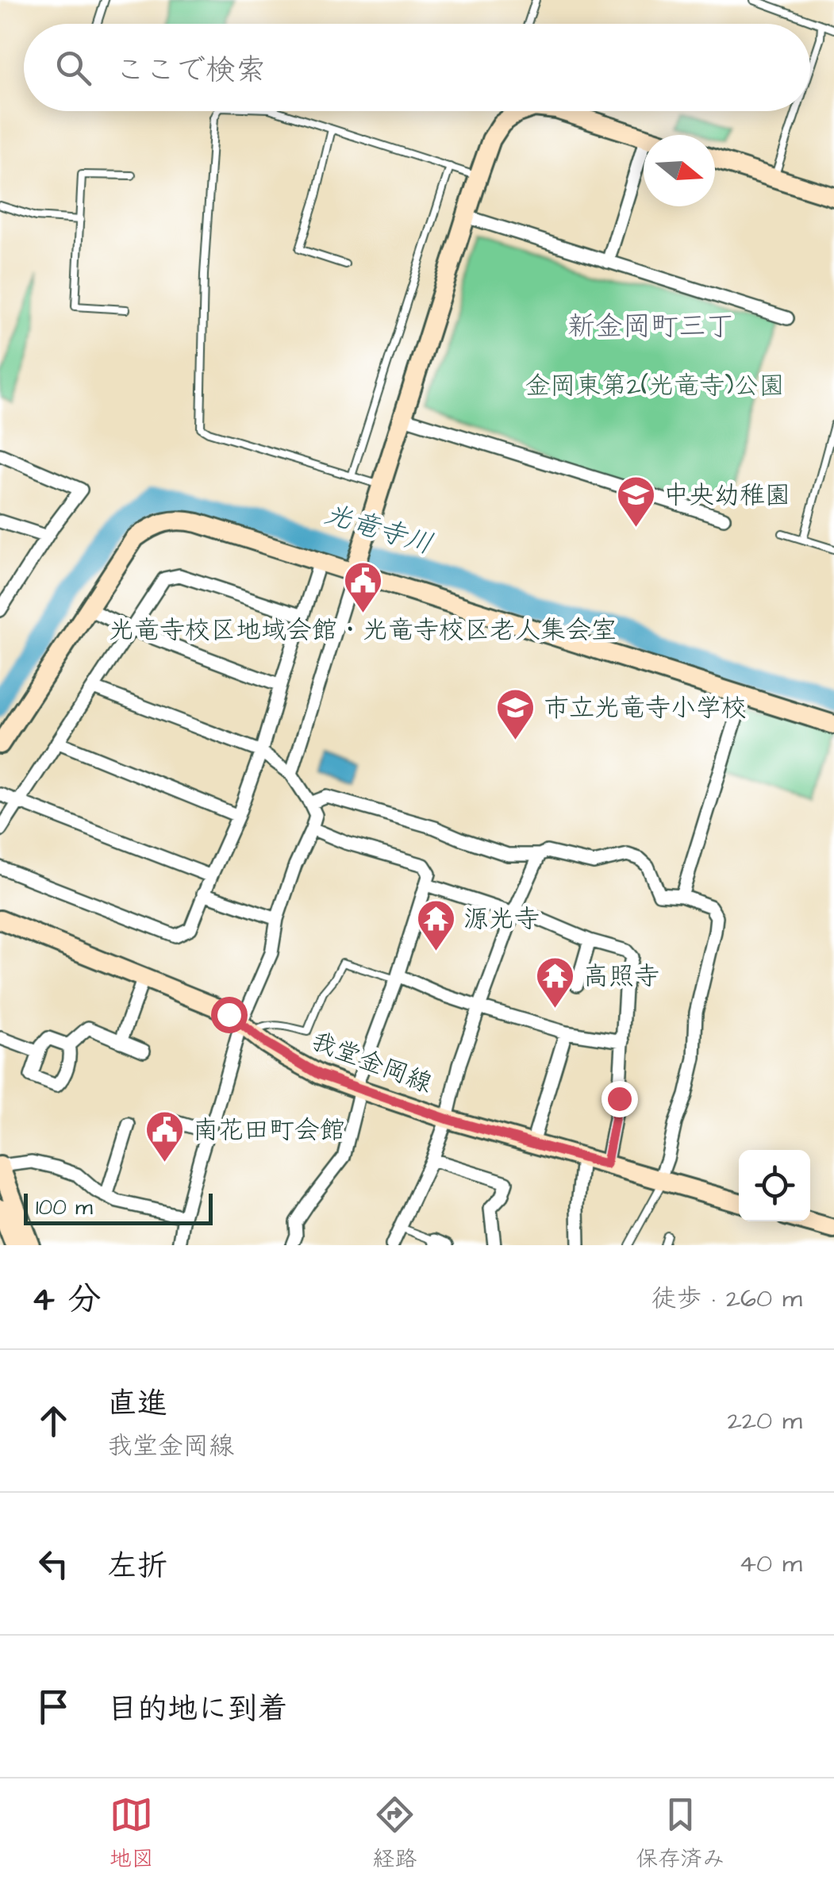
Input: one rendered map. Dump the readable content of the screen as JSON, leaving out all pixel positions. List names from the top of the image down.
{
  "streets": {
    "street": ["我堂金岡線"]
  },
  "districts": ["新金岡町三丁"],
  "water": ["光竜寺川"],
  "parks": ["金岡東第2(光竜寺)公園"],
  "places": {
    "school or university": ["中央幼稚園", "市立光竜寺小学校"],
    "public building": ["光竜寺校区地域会館・光竜寺校区老人集会室", "南花田町会館"],
    "temple": ["源光寺", "高照寺"]
  },
  "scale_bar": "100 m",
  "north": "right",
  "page": {
    "search": "ここで検索",
    "scale": "100 m",
    "heading": ["4 分", "徒歩 · 260 m"],
    "list": [
      ["直進", "我堂金岡線", "220 m"],
      ["左折", "40 m"],
      "目的地に到着"
    ],
    "nav": ["地図", "経路", "保存済み"]
  }
}
